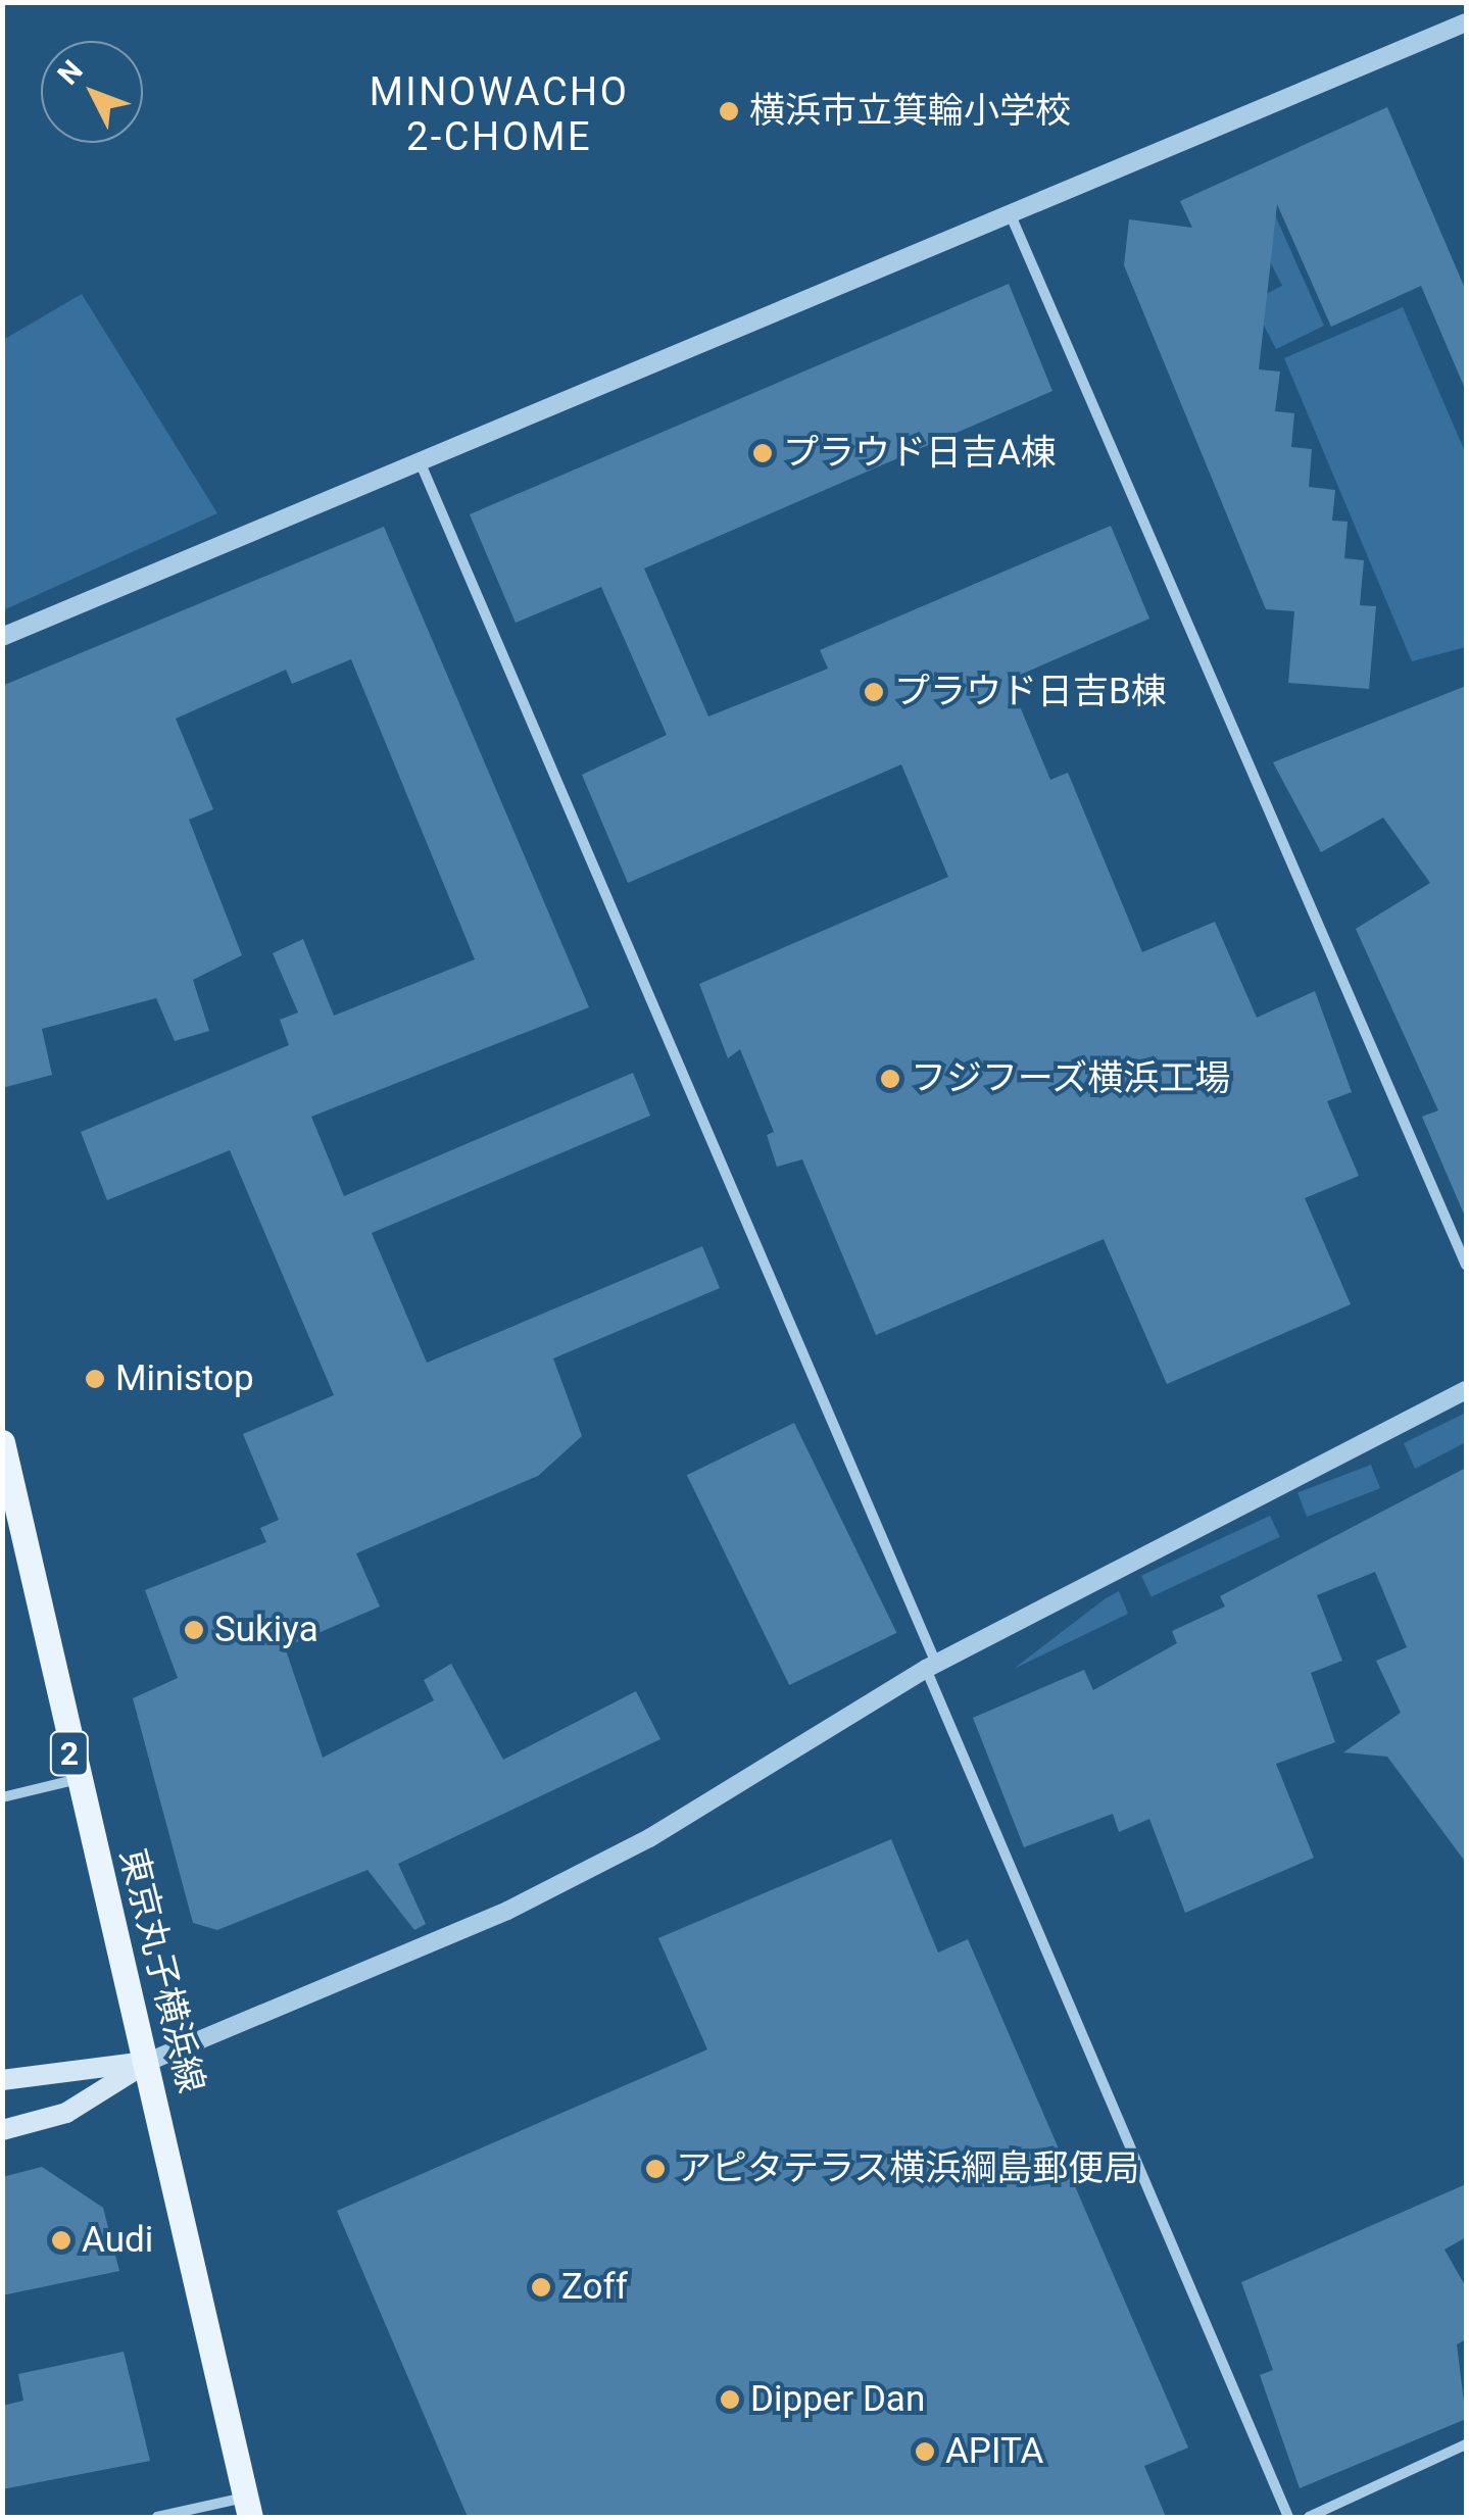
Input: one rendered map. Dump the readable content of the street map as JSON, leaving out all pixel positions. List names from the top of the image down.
{
  "streets": {
    "main road": ["2", "東京丸子横浜線"]
  },
  "districts": ["MINOWACHO 2-CHOME"],
  "places": [
    "横浜市立箕輪小学校",
    "プラウド日吉A棟",
    "プラウド日吉B棟",
    "フジフーズ横浜工場",
    "Ministop",
    "Sukiya",
    "アピタテラス横浜綱島郵便局",
    "Audi",
    "Zoff",
    "Dipper Dan",
    "APITA"
  ],
  "north": "top left"
}
